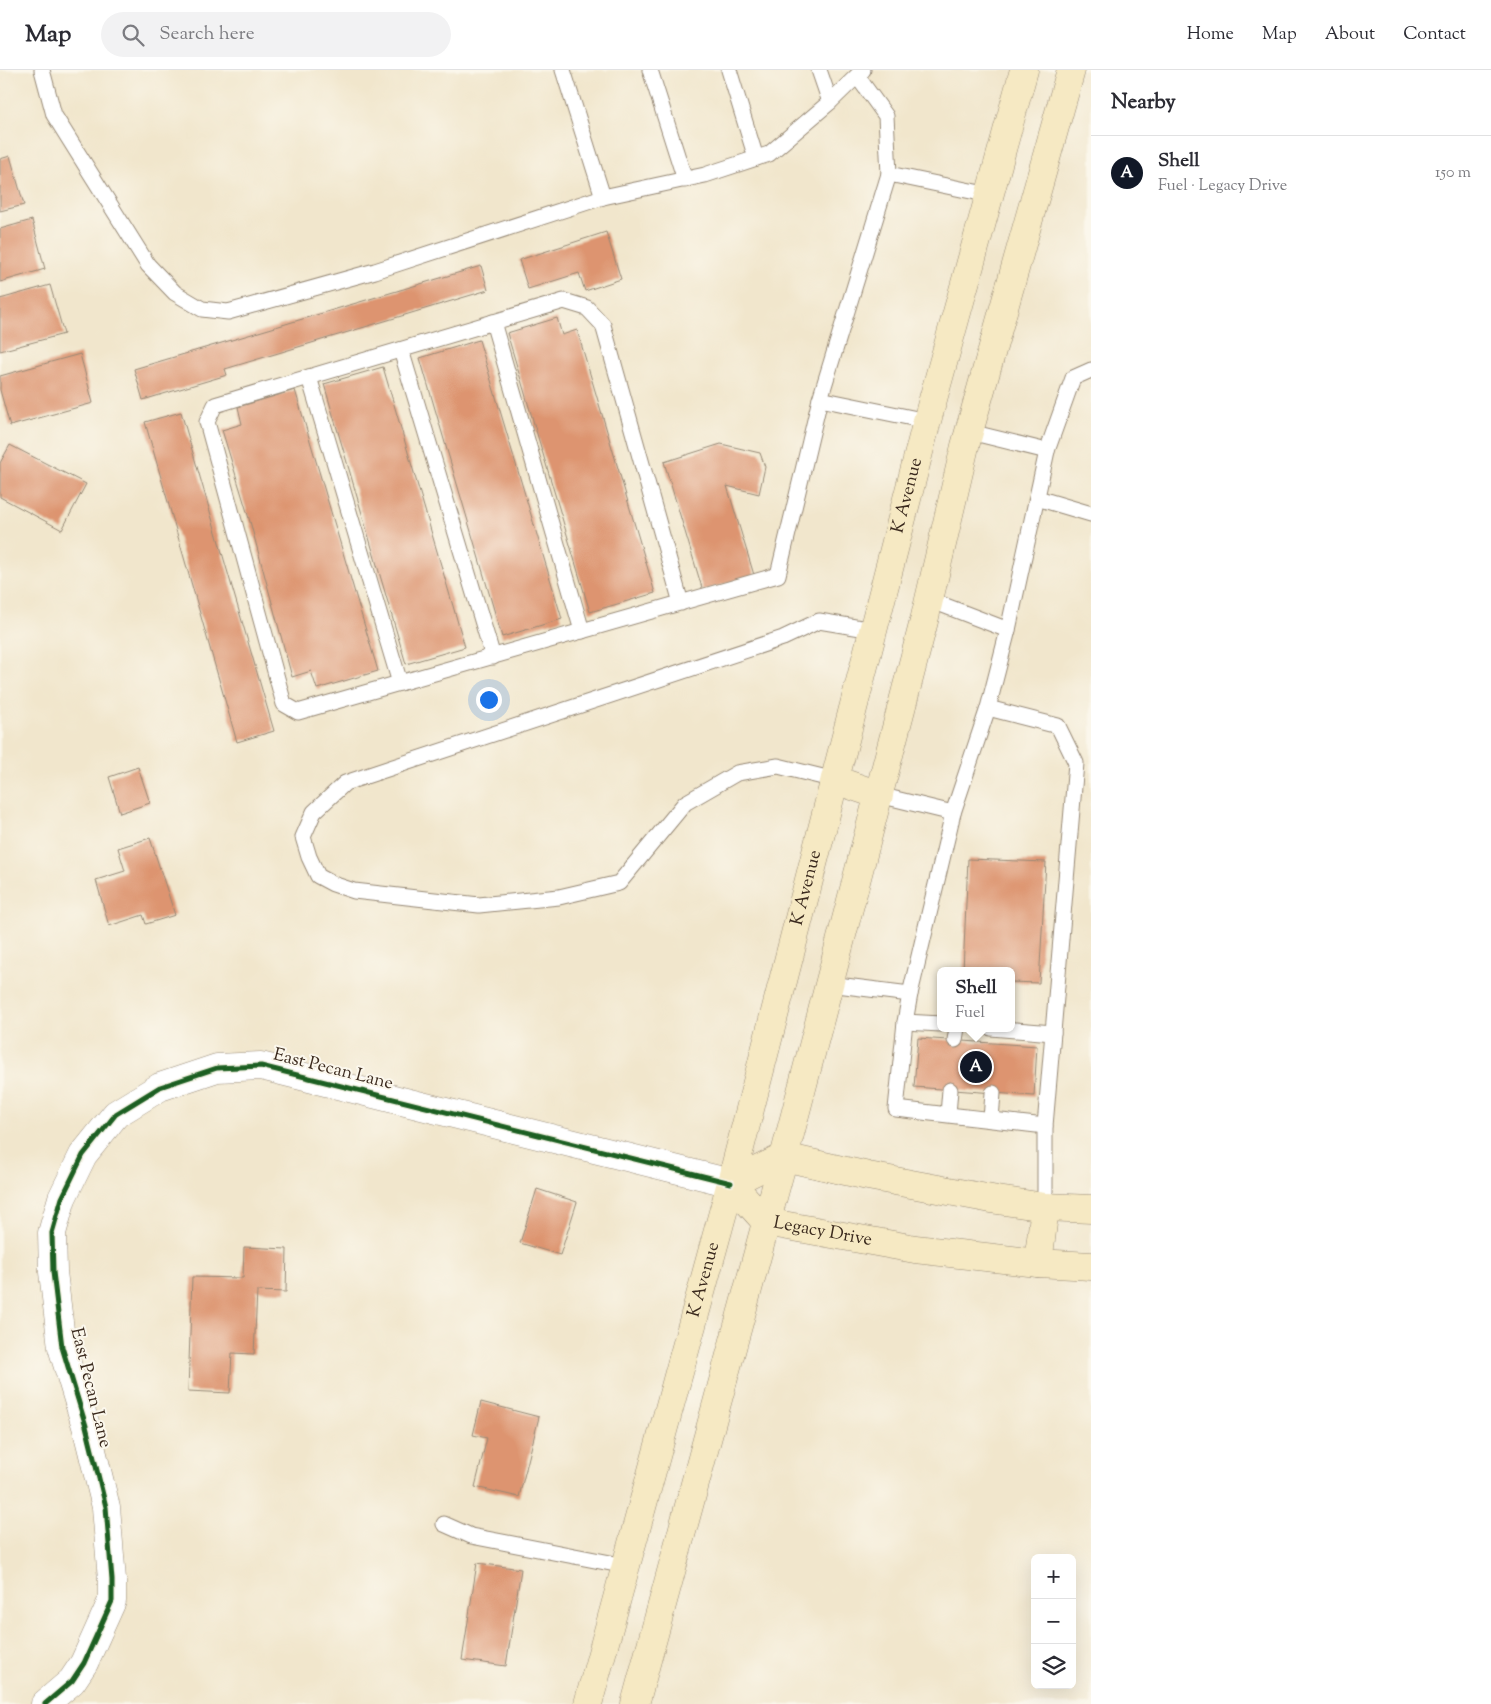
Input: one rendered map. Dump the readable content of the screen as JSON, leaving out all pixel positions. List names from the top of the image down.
{
  "streets": {
    "main road": ["K Avenue", "Legacy Drive"],
    "street": ["East Pecan Lane"]
  },
  "crossings": [
    ["K Avenue", "East Pecan Lane"],
    ["K Avenue", "Legacy Drive"],
    ["East Pecan Lane", "Legacy Drive"]
  ],
  "page": {
    "header": "Map",
    "search": "Search here",
    "nav": [
      "Home",
      "Map",
      "About",
      "Contact"
    ],
    "heading": "Nearby",
    "list": [
      {
        "mark": "A",
        "name": "Shell",
        "note": "Fuel · Legacy Drive",
        "value": "150 m"
      }
    ],
    "popup": ["Shell", "Fuel"],
    "pins": "A",
    "map_buttons": ["+", "−"]
  }
}
